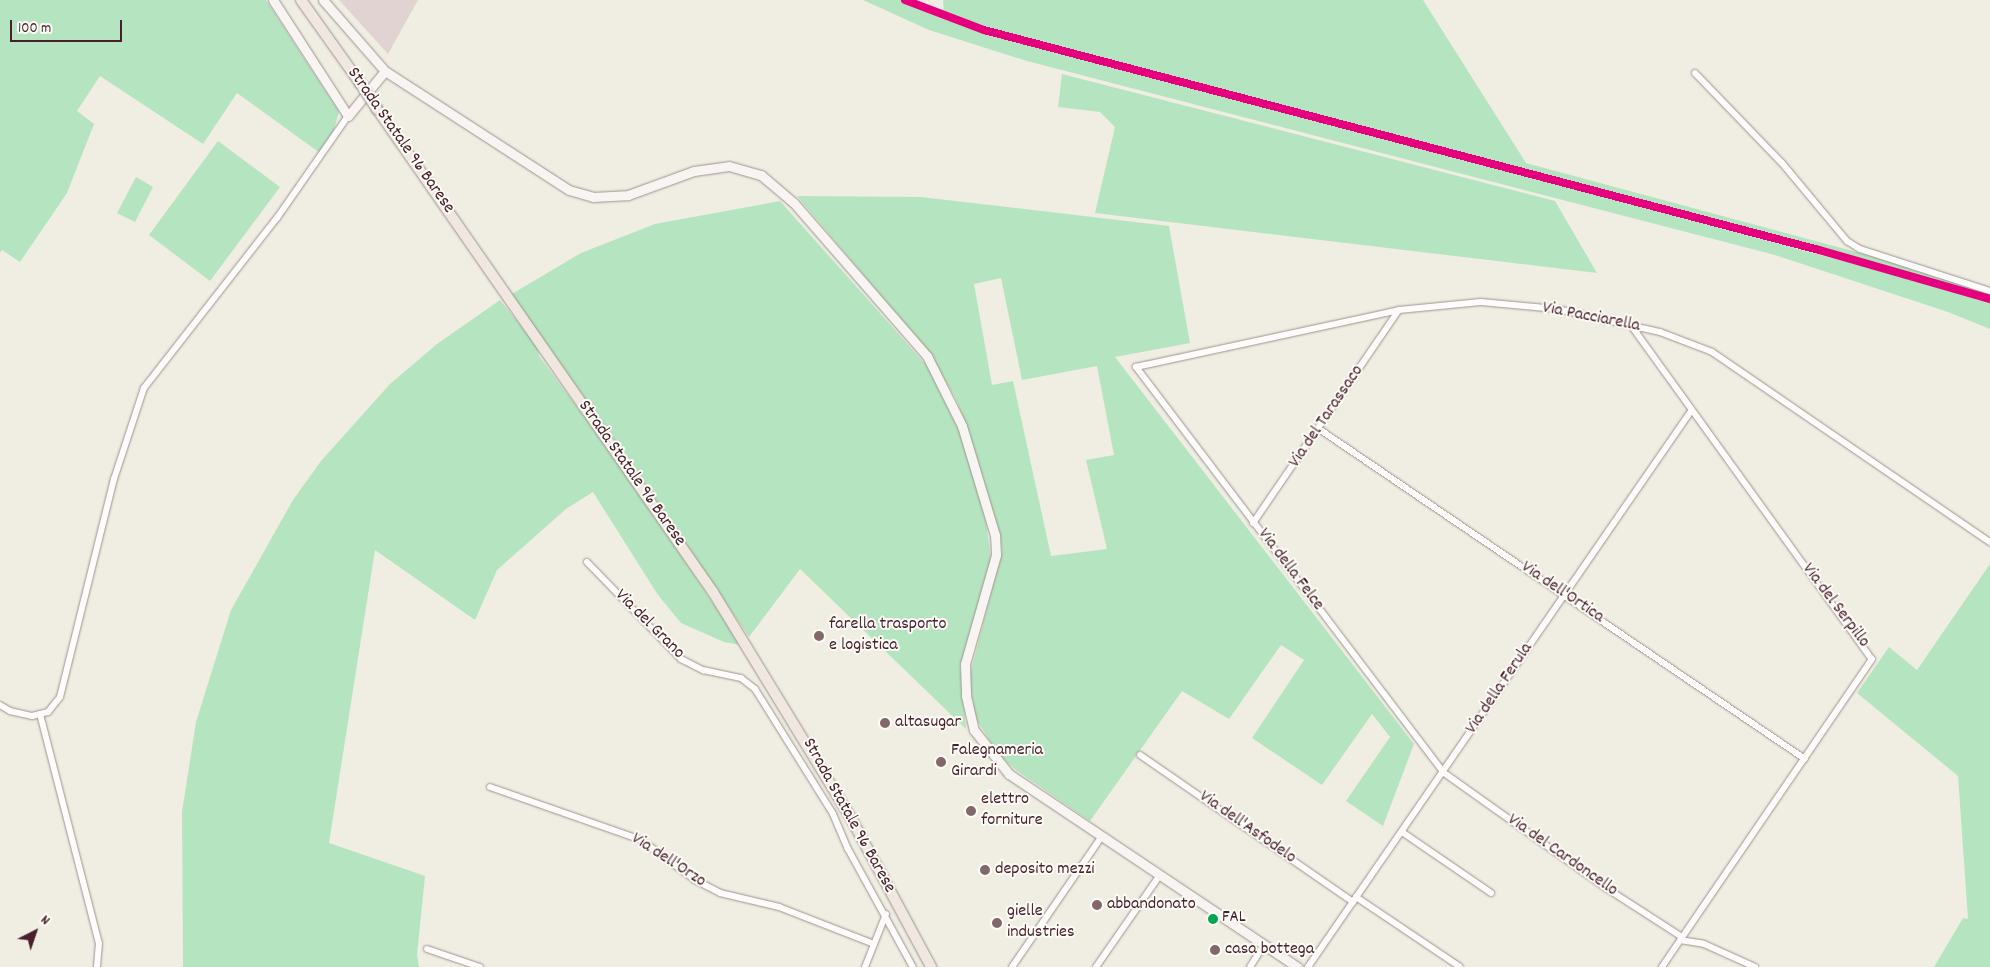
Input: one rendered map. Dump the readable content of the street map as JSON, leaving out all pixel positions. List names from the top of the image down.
{
  "streets": {
    "main road": ["Strada Statale 96 Barese"],
    "street": [
      "Via Pacciarella",
      "Via del Tarassaco",
      "Via della Felce",
      "Via dell'Ortica",
      "Via del Serpillo",
      "Via del Grano",
      "Via della Ferula",
      "Via dell'Asfodelo",
      "Via del Cardoncello",
      "Via dell'Orzo"
    ]
  },
  "crossings": [
    ["Via Pacciarella", "Via del Tarassaco"],
    ["Via Pacciarella", "Via della Felce"],
    ["Via Pacciarella", "Via del Serpillo"],
    ["Via del Tarassaco", "Via della Felce"],
    ["Via del Tarassaco", "Via dell'Ortica"],
    ["Via della Felce", "Via della Ferula"],
    ["Via della Felce", "Via del Cardoncello"],
    ["Via dell'Ortica", "Via del Serpillo"],
    ["Via dell'Ortica", "Via della Ferula"],
    ["Via del Serpillo", "Via della Ferula"],
    ["Via del Serpillo", "Via del Cardoncello"],
    ["Via della Ferula", "Via dell'Asfodelo"],
    ["Via della Ferula", "Via del Cardoncello"]
  ],
  "places": [
    "farella trasporto e logistica",
    "altasugar",
    "Falegnameria Girardi",
    "elettro forniture",
    "deposito mezzi",
    "abbandonato",
    "FAL",
    "gielle industries",
    "casa bottega"
  ],
  "lines": ["transit line FAL"],
  "scale_bar": "100 m",
  "north": "top right"
}
